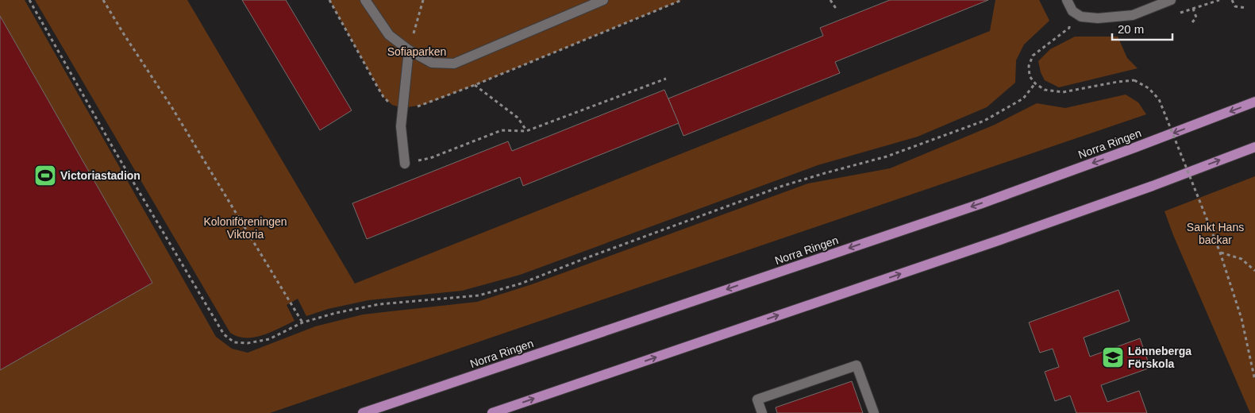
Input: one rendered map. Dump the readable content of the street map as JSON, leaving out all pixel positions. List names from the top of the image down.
{
  "streets": {
    "main road": ["Norra Ringen"]
  },
  "parks": ["Sofiaparken", "Koloniföreningen Viktoria", "Sankt Hans backar"],
  "places": {
    "sports": ["Victoriastadion"],
    "school or university": ["Lönneberga Förskola"]
  },
  "scale_bar": "20 m"
}
